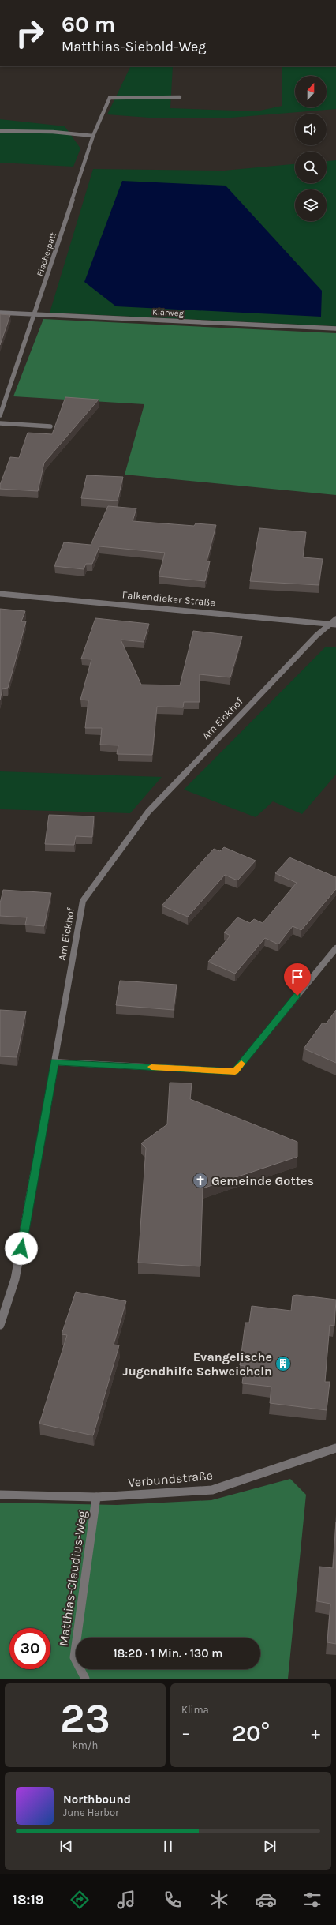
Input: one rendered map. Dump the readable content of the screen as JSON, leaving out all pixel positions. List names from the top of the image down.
{
  "streets": {
    "street": [
      "Fischerpatt",
      "Klärweg",
      "Falkendieker Straße",
      "Am Eickhof",
      "Verbundstraße",
      "Matthias-Claudius-Weg"
    ]
  },
  "crossings": [
    ["Fischerpatt", "Klärweg"],
    ["Falkendieker Straße", "Am Eickhof"],
    ["Verbundstraße", "Matthias-Claudius-Weg"]
  ],
  "places": {
    "church": ["Gemeinde Gottes"],
    "building": ["Evangelische Jugendhilfe Schweicheln"]
  },
  "north": "top",
  "page": {
    "turn": ["60 m", "Matthias-Siebold-Weg"],
    "limit": "30",
    "trip": "18:20 · 1 Min. · 130 m",
    "tile": [
      ["23", "km/h"],
      "Klima"
    ],
    "heat": ["−", "20°", "+"],
    "song": ["Northbound", "June Harbor"],
    "tabs": "18:19"
  }
}
